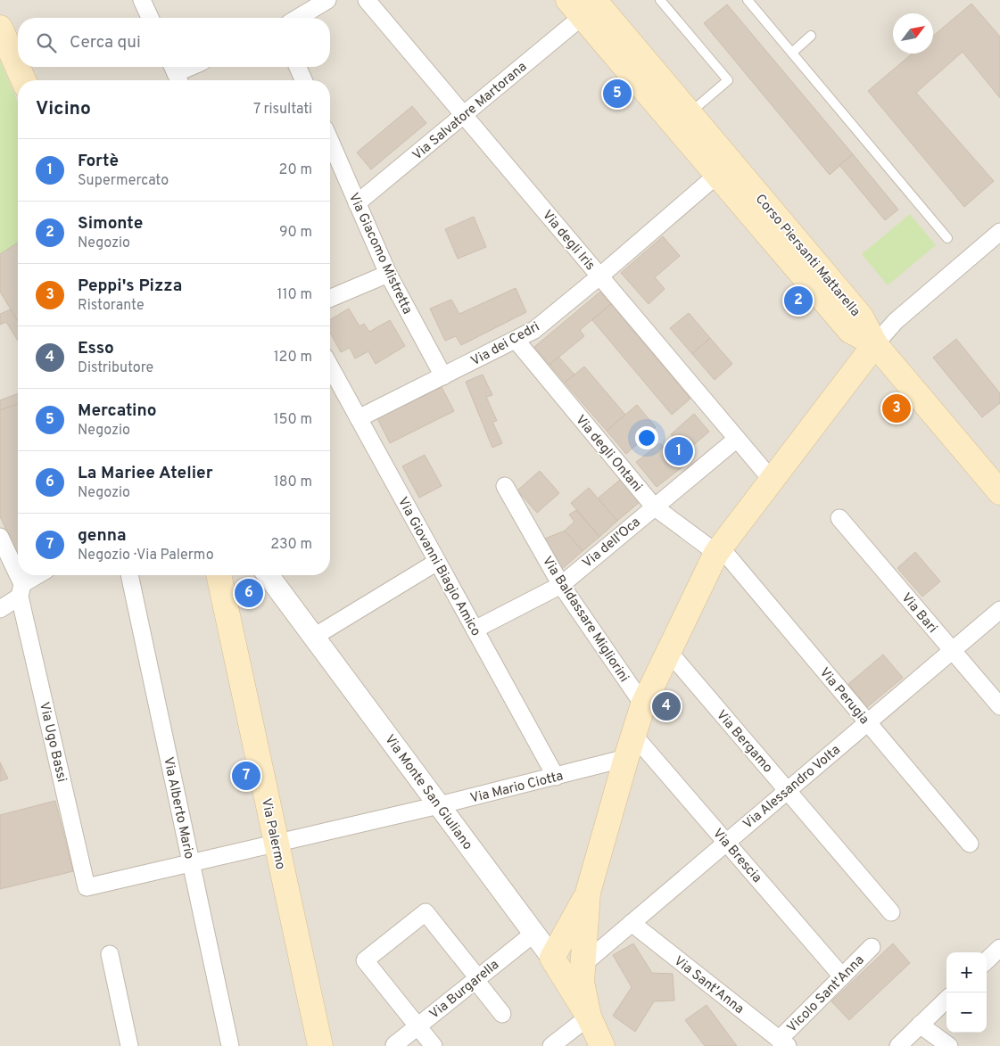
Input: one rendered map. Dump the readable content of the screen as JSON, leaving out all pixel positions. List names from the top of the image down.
{
  "streets": {
    "main road": ["Corso Piersanti Mattarella", "Via Monte San Giuliano", "Via Palermo"],
    "street": [
      "Via Salvatore Martorana",
      "Via degli Iris",
      "Via Giacomo Mistretta",
      "Via dei Cedri",
      "Via degli Ontani",
      "Via dell'Oca",
      "Via Giovanni Biagio Amico",
      "Via Bari",
      "Via Baldassare Migliorini",
      "Via Perugia",
      "Via Bergamo",
      "Via Ugo Bassi",
      "Via Mario Ciotta",
      "Via Alessandro Volta",
      "Via Alberto Mario",
      "Via Brescia",
      "Via Sant'Anna",
      "Via Burgarella",
      "Vicolo Sant'Anna"
    ]
  },
  "crossings": [
    ["Via Salvatore Martorana", "Via degli Iris"],
    ["Via Salvatore Martorana", "Via Giacomo Mistretta"],
    ["Via Salvatore Martorana", "Corso Piersanti Mattarella"],
    ["Via degli Iris", "Via dei Cedri"],
    ["Via degli Iris", "Via dell'Oca"],
    ["Via Giacomo Mistretta", "Via dei Cedri"],
    ["Corso Piersanti Mattarella", "Via dei Cedri"],
    ["Via dei Cedri", "Via degli Ontani"],
    ["Via dei Cedri", "Via Giovanni Biagio Amico"],
    ["Via degli Ontani", "Via dell'Oca"],
    ["Via degli Ontani", "Via Perugia"],
    ["Via dell'Oca", "Via Giovanni Biagio Amico"],
    ["Via dell'Oca", "Via Baldassare Migliorini"],
    ["Via Giovanni Biagio Amico", "Via Mario Ciotta"],
    ["Via Bari", "Via Alessandro Volta"],
    ["Via Perugia", "Via Alessandro Volta"],
    ["Via Bergamo", "Via Alessandro Volta"],
    ["Via Ugo Bassi", "Via Mario Ciotta"],
    ["Via Mario Ciotta", "Via Monte San Giuliano"],
    ["Via Mario Ciotta", "Via Alberto Mario"],
    ["Via Mario Ciotta", "Via Palermo"],
    ["Via Alessandro Volta", "Via Brescia"],
    ["Via Alessandro Volta", "Via Sant'Anna"],
    ["Via Monte San Giuliano", "Via Burgarella"],
    ["Via Brescia", "Vicolo Sant'Anna"],
    ["Via Sant'Anna", "Vicolo Sant'Anna"]
  ],
  "north": "top right",
  "page": {
    "search": "Cerca qui",
    "pins": [
      "5",
      "2",
      "3",
      "1",
      "6",
      "4",
      "7"
    ],
    "heading": ["Vicino", "7 risultati"],
    "list": [
      {
        "mark": "1",
        "name": "Fortè",
        "note": "Supermercato",
        "value": "20 m"
      },
      {
        "mark": "2",
        "name": "Simonte",
        "note": "Negozio",
        "value": "90 m"
      },
      {
        "mark": "3",
        "name": "Peppi's Pizza",
        "note": "Ristorante",
        "value": "110 m"
      },
      {
        "mark": "4",
        "name": "Esso",
        "note": "Distributore",
        "value": "120 m"
      },
      {
        "mark": "5",
        "name": "Mercatino",
        "note": "Negozio",
        "value": "150 m"
      },
      {
        "mark": "6",
        "name": "La Mariee Atelier",
        "note": "Negozio",
        "value": "180 m"
      },
      {
        "mark": "7",
        "name": "genna",
        "note": "Negozio · Via Palermo",
        "value": "230 m"
      }
    ],
    "map_buttons": ["+", "−"]
  }
}
